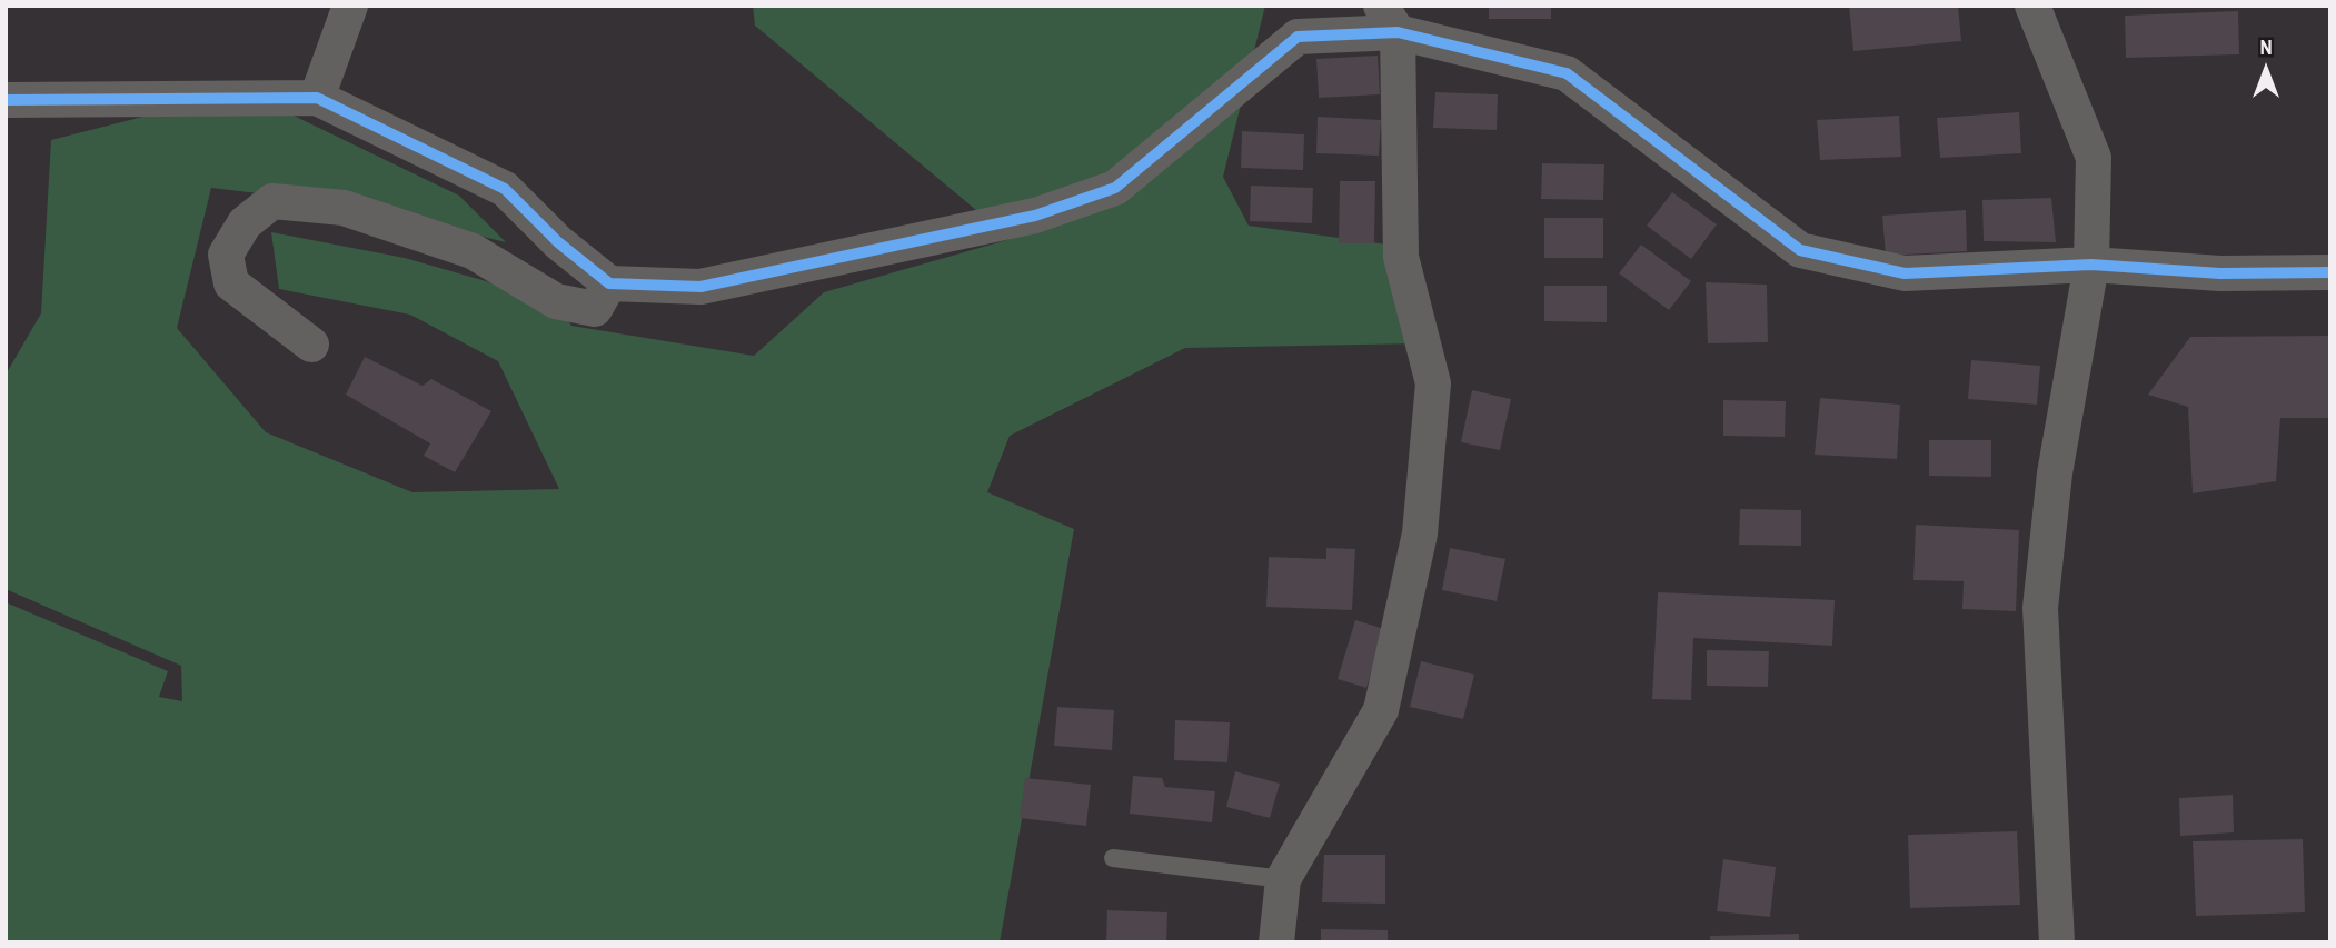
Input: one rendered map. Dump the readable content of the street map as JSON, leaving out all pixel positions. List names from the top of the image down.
{
  "north": "top"
}
